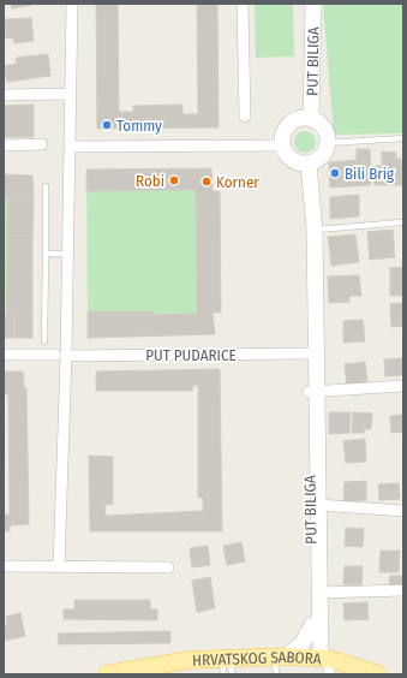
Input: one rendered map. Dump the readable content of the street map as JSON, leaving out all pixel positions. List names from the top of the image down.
{
  "streets": {
    "main road": ["HRVATSKOG SABORA"],
    "street": ["PUT BILIGA", "PUT PUDARICE"]
  },
  "crossings": [
    ["PUT BILIGA", "PUT PUDARICE"],
    ["PUT BILIGA", "HRVATSKOG SABORA"]
  ],
  "places": [
    "Tommy",
    "Bili Brig",
    "Robi",
    "Korner"
  ]
}
